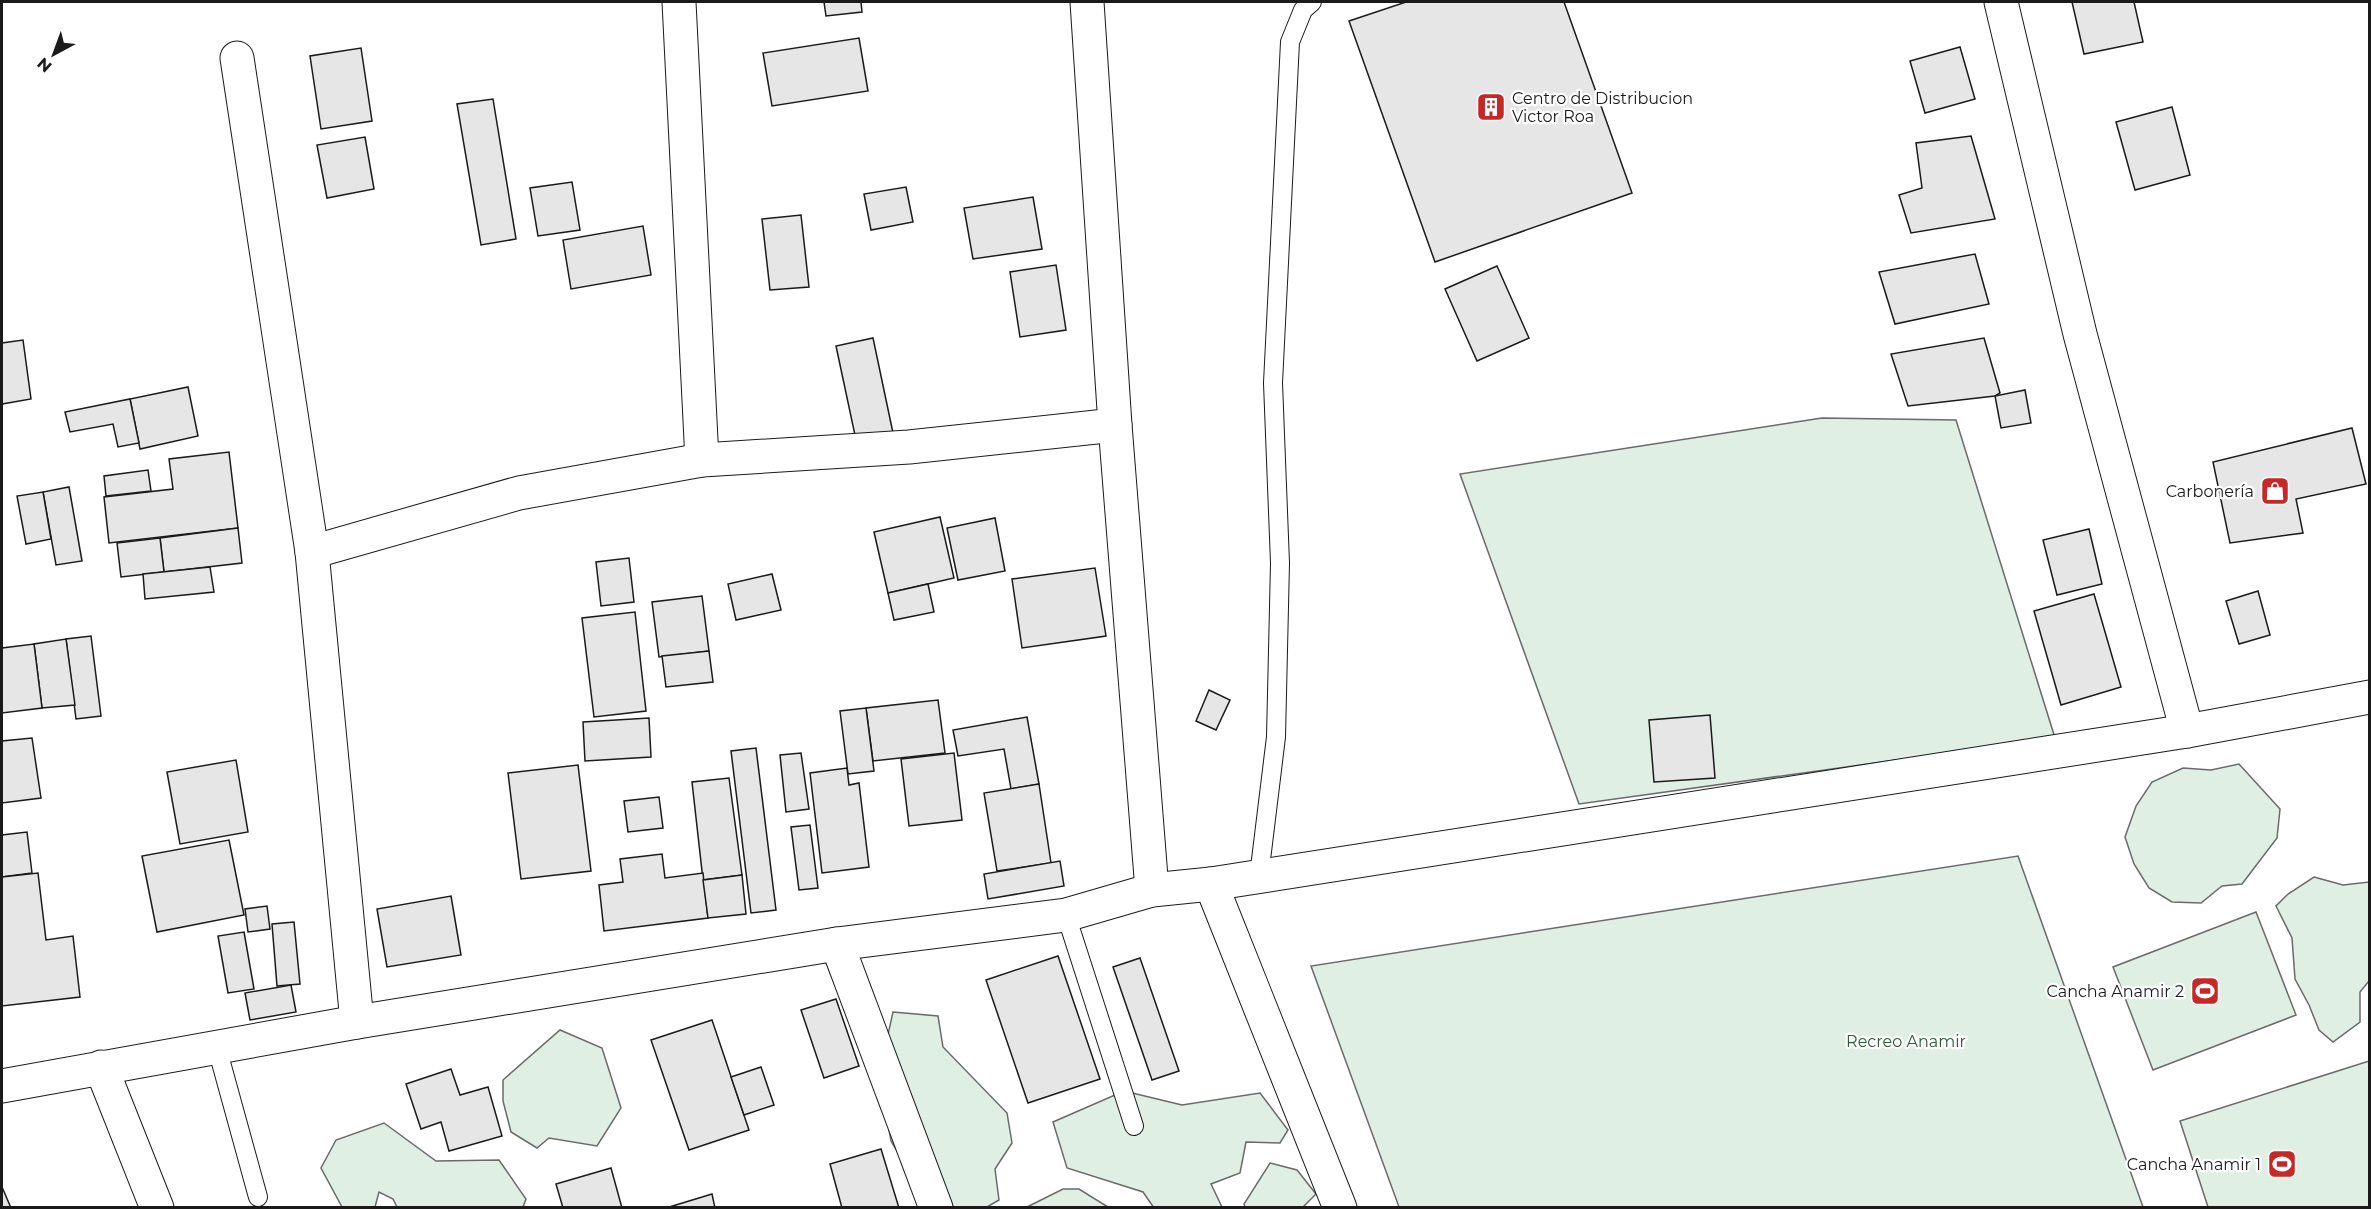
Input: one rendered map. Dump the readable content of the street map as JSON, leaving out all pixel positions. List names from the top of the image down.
{
  "parks": ["Recreo Anamir"],
  "places": {
    "building": ["Centro de Distribucion Victor Roa"],
    "shop": ["Carbonería"],
    "sports": ["Cancha Anamir 2", "Cancha Anamir 1"]
  },
  "north": "bottom left"
}
